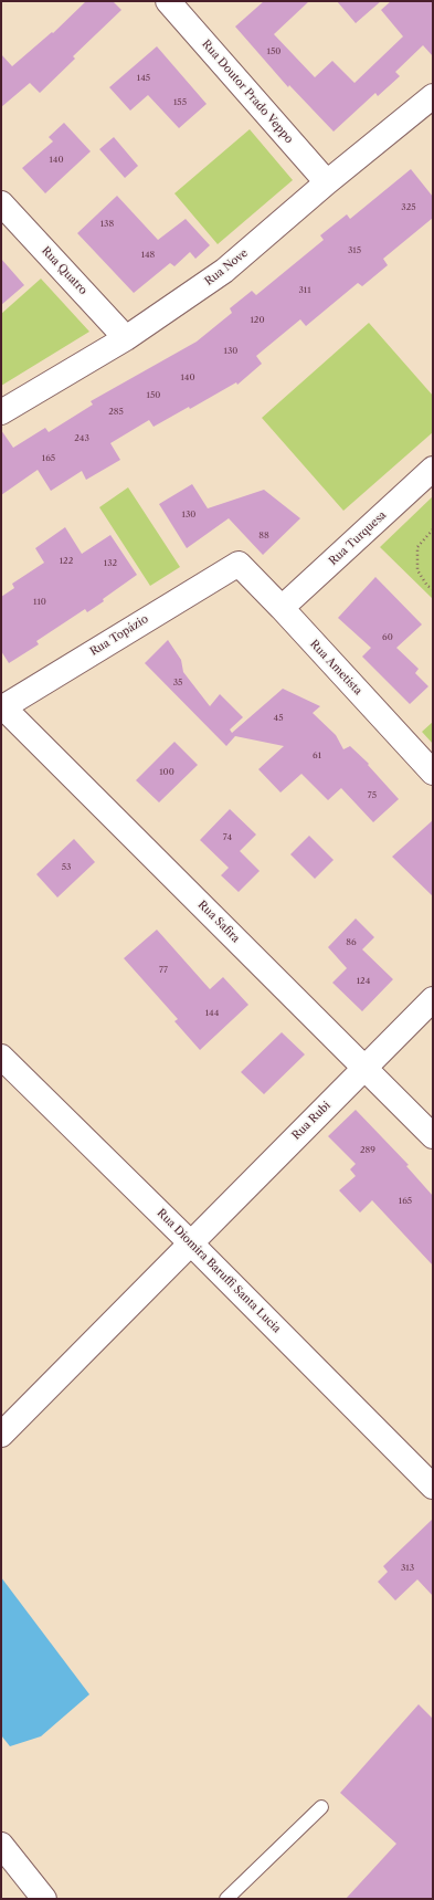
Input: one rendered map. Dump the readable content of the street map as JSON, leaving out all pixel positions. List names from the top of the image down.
{
  "streets": {
    "street": [
      "Rua Doutor Prado Veppo",
      "Rua Nove",
      "Rua Quatro",
      "Rua Turquesa",
      "Rua Topázio",
      "Rua Ametista",
      "Rua Safira",
      "Rua Rubi",
      "Rua Diomira Baruffi Santa Lucia"
    ]
  },
  "crossings": [
    ["Rua Doutor Prado Veppo", "Rua Nove"],
    ["Rua Nove", "Rua Quatro"],
    ["Rua Turquesa", "Rua Ametista"],
    ["Rua Topázio", "Rua Ametista"],
    ["Rua Topázio", "Rua Safira"],
    ["Rua Safira", "Rua Rubi"],
    ["Rua Rubi", "Rua Diomira Baruffi Santa Lucia"]
  ],
  "house_numbers": [
    "150",
    "145",
    "155",
    "140",
    "325",
    "138",
    "315",
    "148",
    "311",
    "120",
    "130",
    "140",
    "150",
    "285",
    "243",
    "165",
    "130",
    "88",
    "122",
    "132",
    "110",
    "60",
    "35",
    "45",
    "61",
    "100",
    "75",
    "74",
    "53",
    "86",
    "77",
    "124",
    "144",
    "289",
    "165",
    "313"
  ]
}
